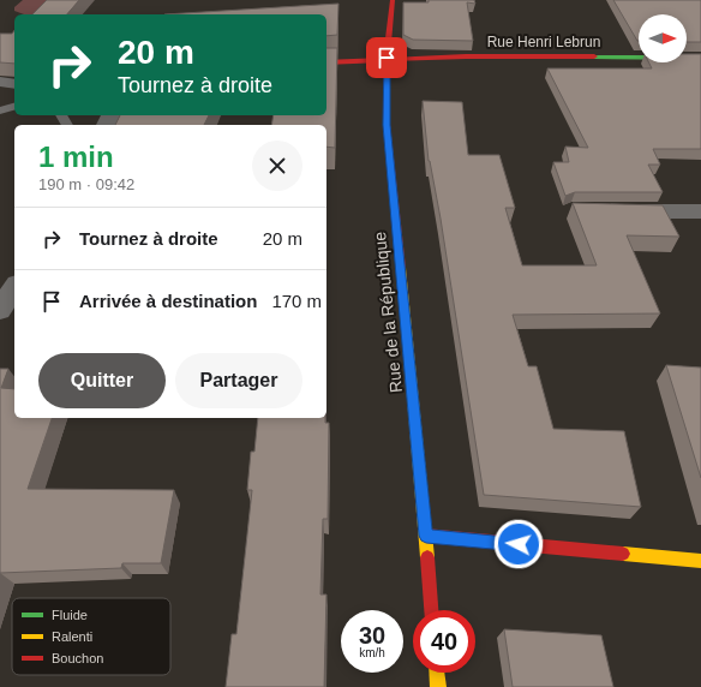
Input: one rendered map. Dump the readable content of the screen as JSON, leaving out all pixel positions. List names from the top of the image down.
{
  "streets": {
    "main road": ["Rue Henri Lebrun", "Rue de la République"]
  },
  "crossings": [
    ["Rue Henri Lebrun", "Rue de la République"]
  ],
  "legend": ["Fluide", "Ralenti", "Bouchon"],
  "north": "right",
  "page": {
    "turn": ["20 m", "Tournez à droite"],
    "heading": ["1 min", "190 m · 09:42"],
    "list": [
      {
        "name": "Tournez à droite",
        "value": "20 m"
      },
      {
        "name": "Arrivée à destination",
        "value": "170 m"
      }
    ],
    "buttons": ["Quitter", "Partager"],
    "speed": "30 km/h",
    "limit": "40"
  }
}
